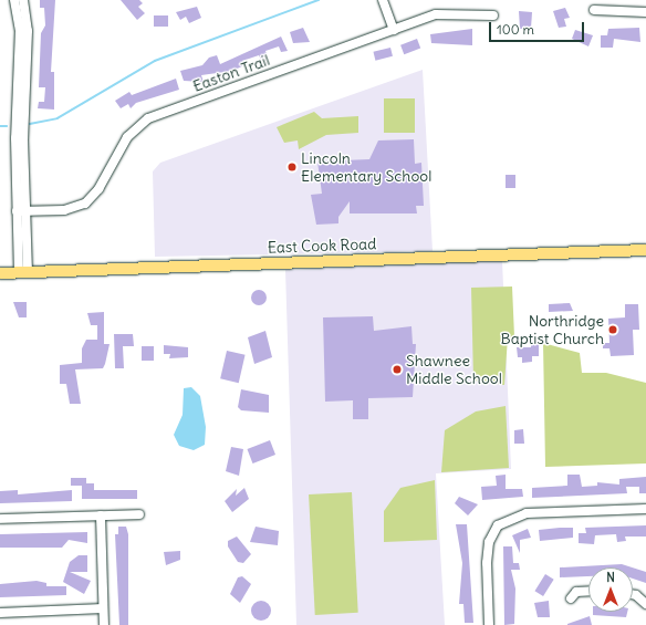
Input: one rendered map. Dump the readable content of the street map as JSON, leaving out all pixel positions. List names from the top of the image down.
{
  "streets": {
    "main road": ["East Cook Road"],
    "street": ["Easton Trail"]
  },
  "places": ["Lincoln Elementary School", "Northridge Baptist Church", "Shawnee Middle School"],
  "scale_bar": "100 m",
  "north": "top"
}
